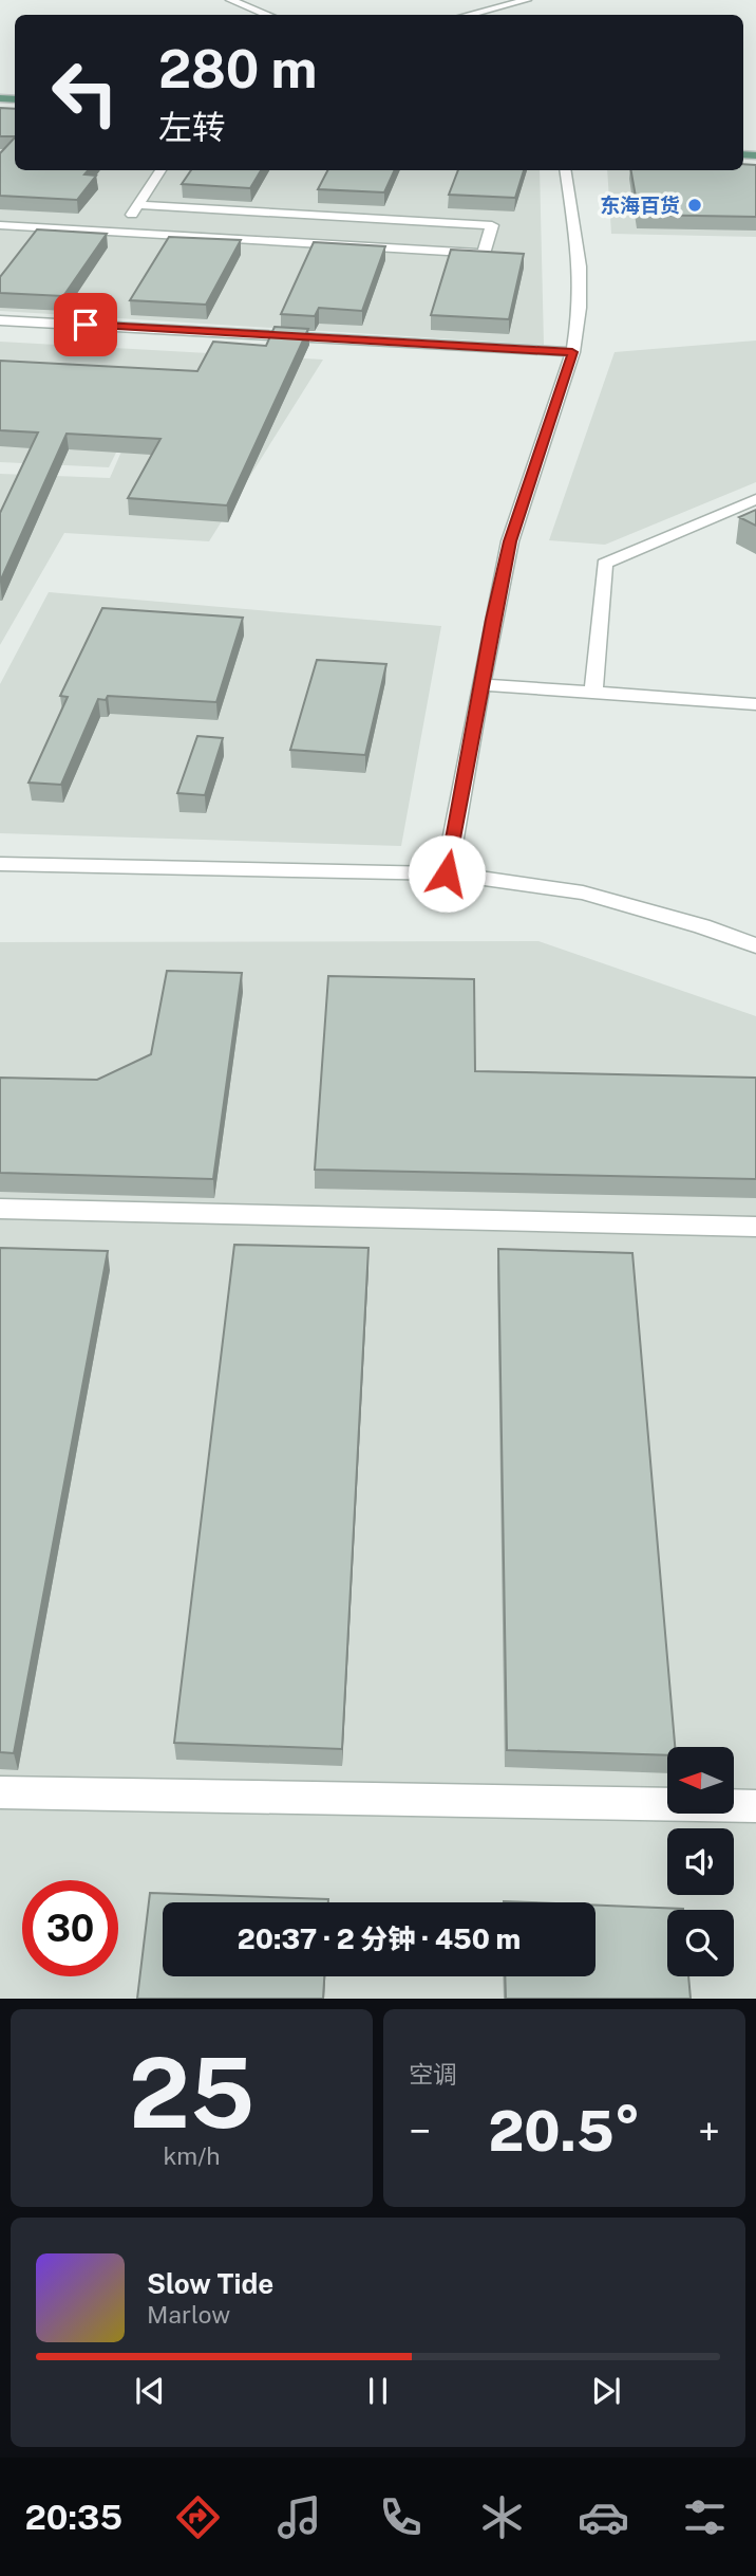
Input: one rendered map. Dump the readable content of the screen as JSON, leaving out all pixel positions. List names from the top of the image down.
{
  "places": ["东海百货"],
  "north": "left",
  "page": {
    "turn": ["280 m", "左转"],
    "limit": "30",
    "trip": "20:37 · 2 分钟 · 450 m",
    "tile": [
      ["25", "km/h"],
      "空调"
    ],
    "heat": ["−", "20.5°", "+"],
    "song": ["Slow Tide", "Marlow"],
    "tabs": "20:35"
  }
}
